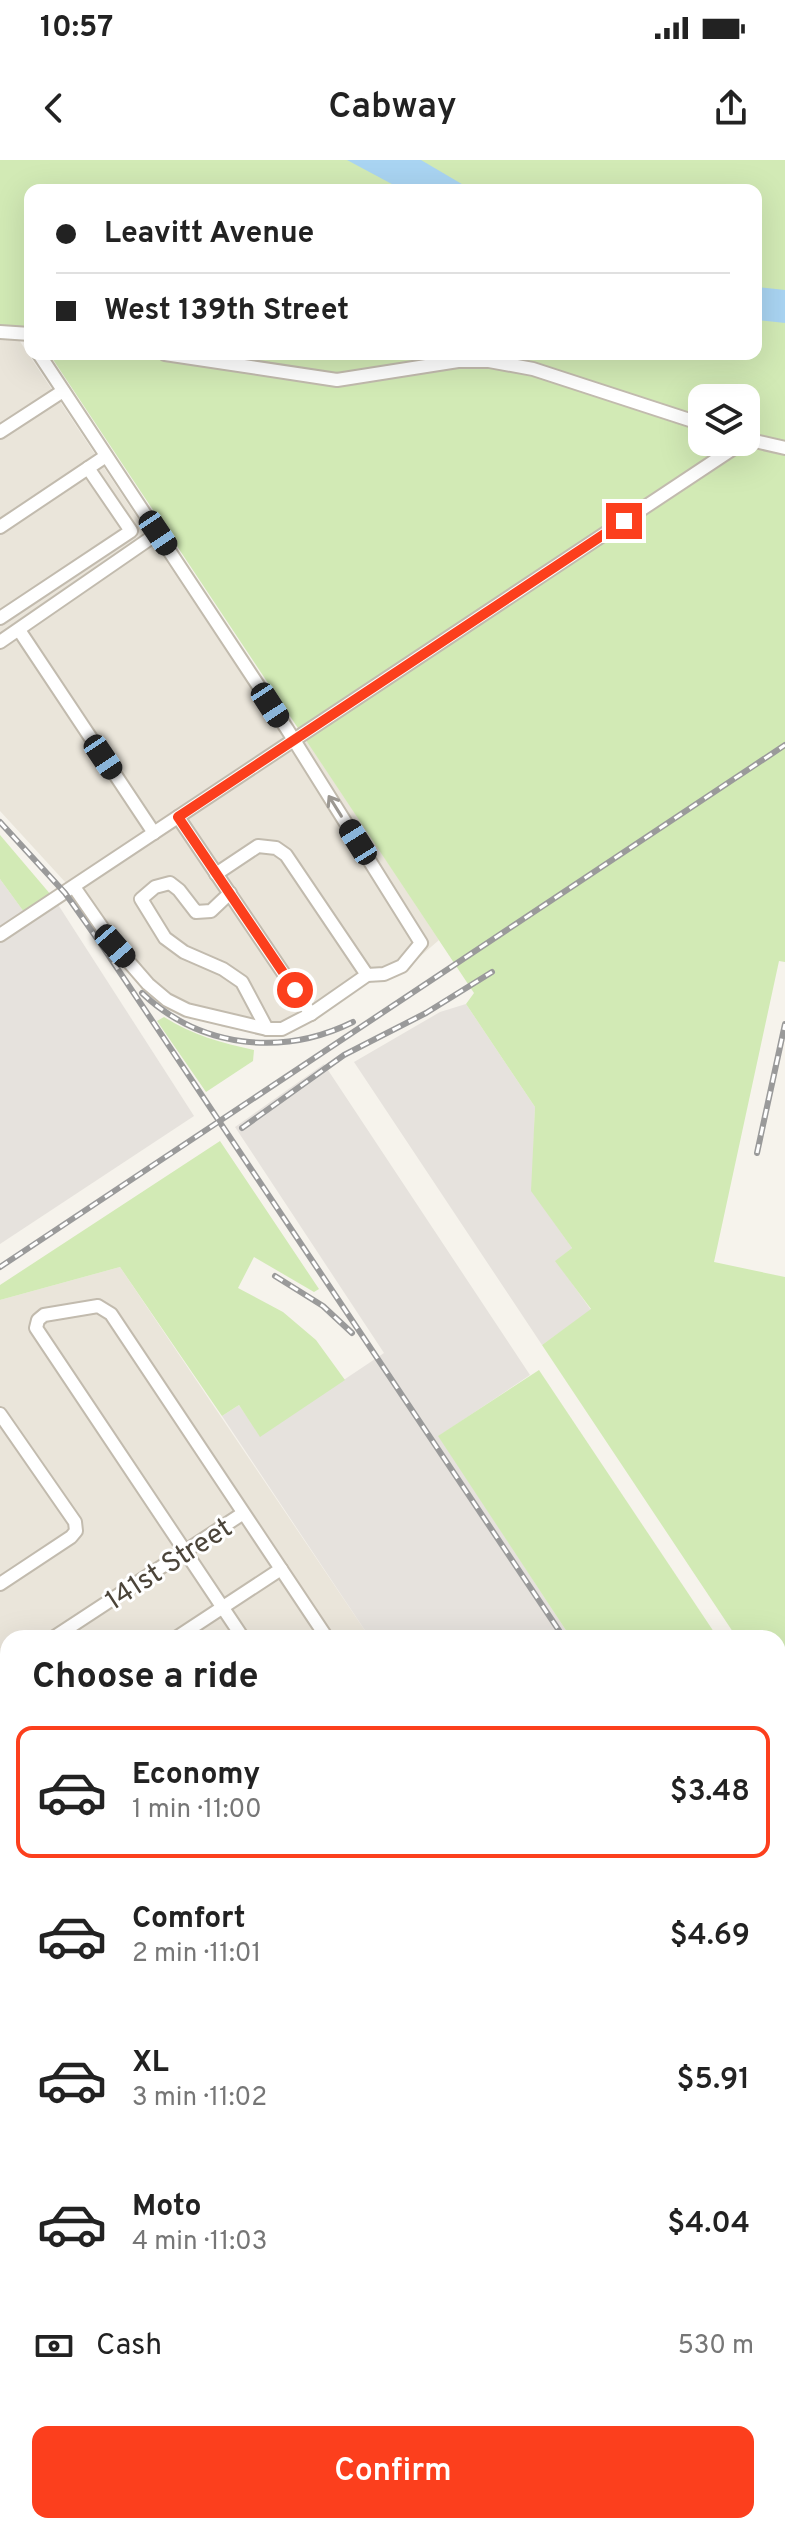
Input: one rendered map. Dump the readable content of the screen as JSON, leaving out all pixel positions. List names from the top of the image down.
{
  "streets": {
    "street": ["141st Street"]
  },
  "page": {
    "status": "10:57",
    "header": "Cabway",
    "banner": ["Leavitt Avenue", "West 139th Street"],
    "heading": "Choose a ride",
    "list": [
      {
        "name": "Economy",
        "note": "1 min · 11:00",
        "value": "$3.48"
      },
      {
        "name": "Comfort",
        "note": "2 min · 11:01",
        "value": "$4.69"
      },
      {
        "name": "XL",
        "note": "3 min · 11:02",
        "value": "$5.91"
      },
      {
        "name": "Moto",
        "note": "4 min · 11:03",
        "value": "$4.04"
      }
    ],
    "pay": ["Cash", "530 m"],
    "buttons": "Confirm"
  }
}
